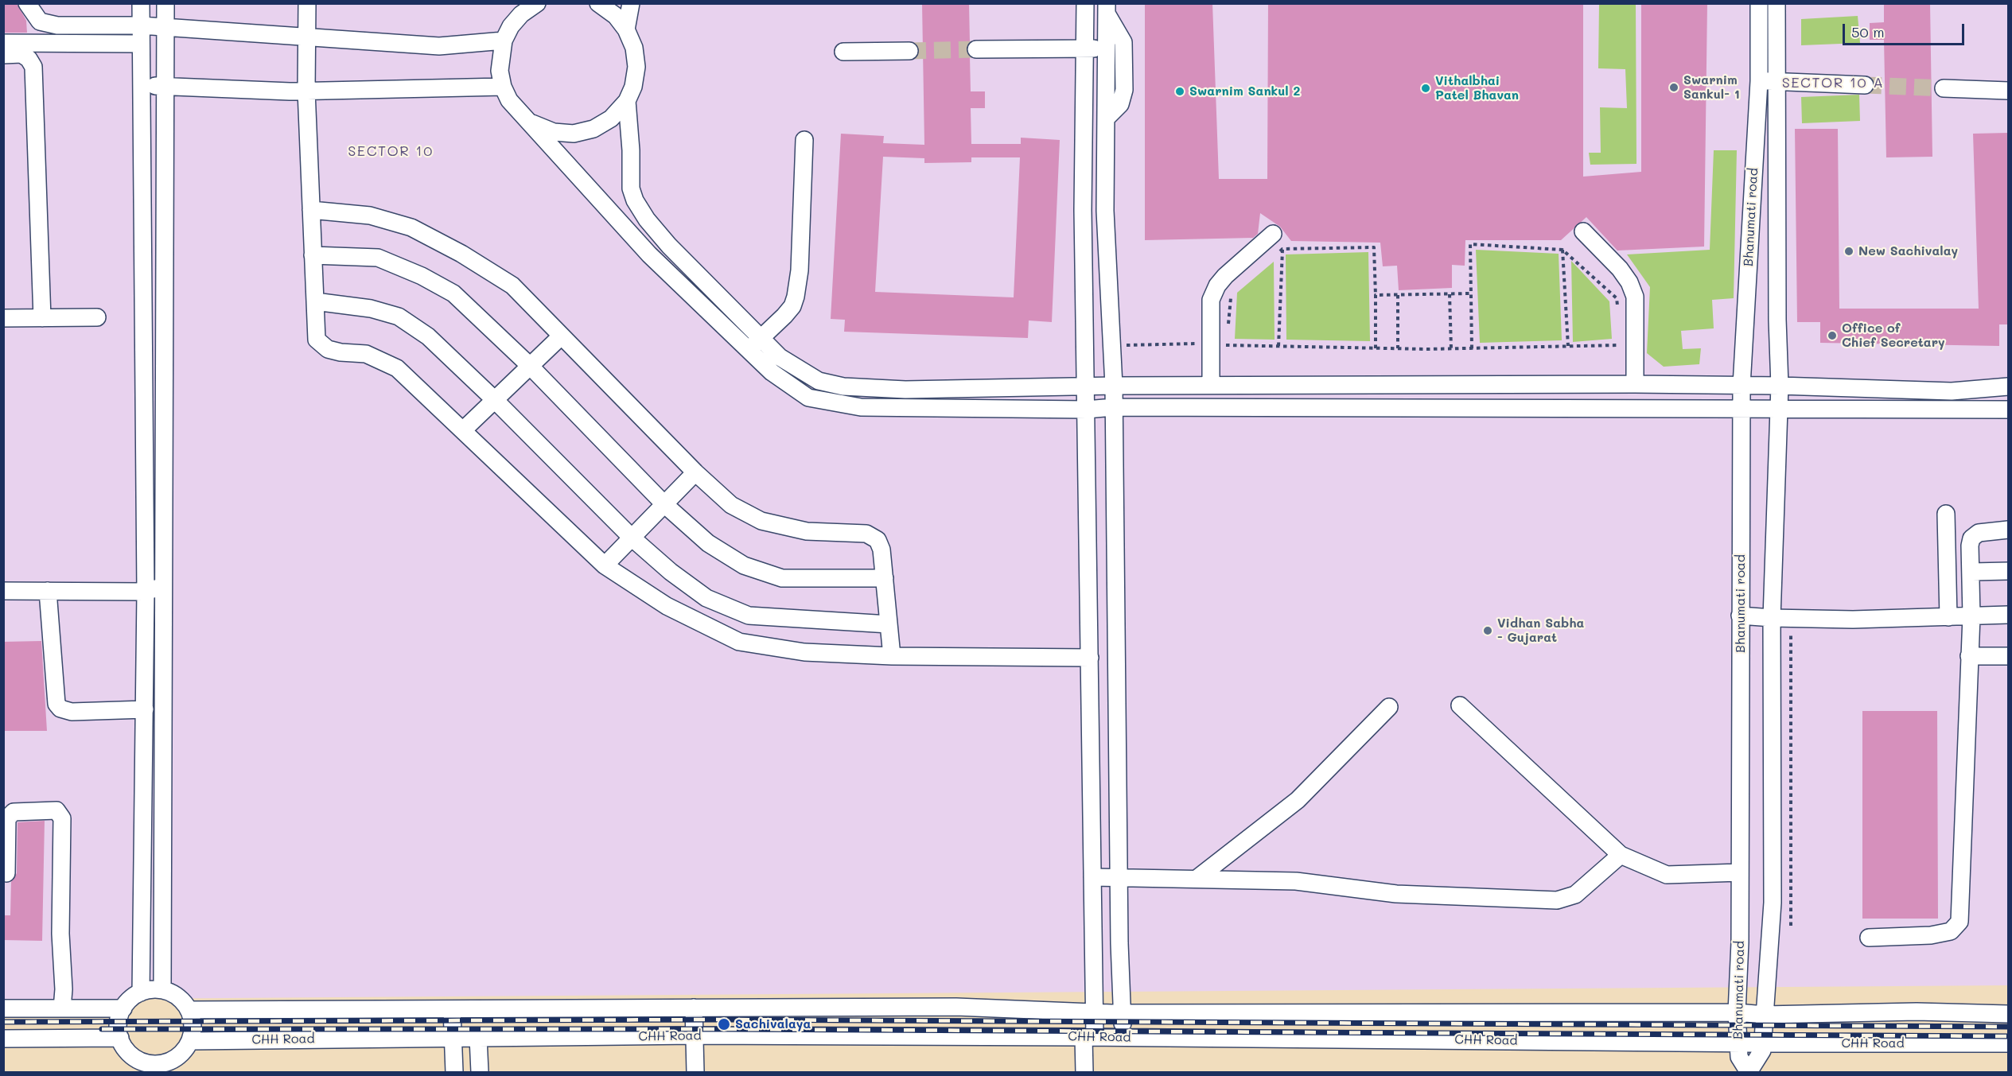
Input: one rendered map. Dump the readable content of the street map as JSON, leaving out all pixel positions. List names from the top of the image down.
{
  "streets": {
    "street": ["Bhanumati road", "CHH Road"]
  },
  "crossings": [
    ["Bhanumati road", "CHH Road"]
  ],
  "districts": ["SECTOR 10 A", "SECTOR 10"],
  "places": [
    "Swarnim Sankul- 1",
    "Vithalbhai Patel Bhavan",
    "Swarnim Sankul 2",
    "New Sachivalay",
    "Office of Chief Secretary",
    "Vidhan Sabha - Gujarat",
    "Sachivalaya"
  ],
  "scale_bar": "50 m"
}
